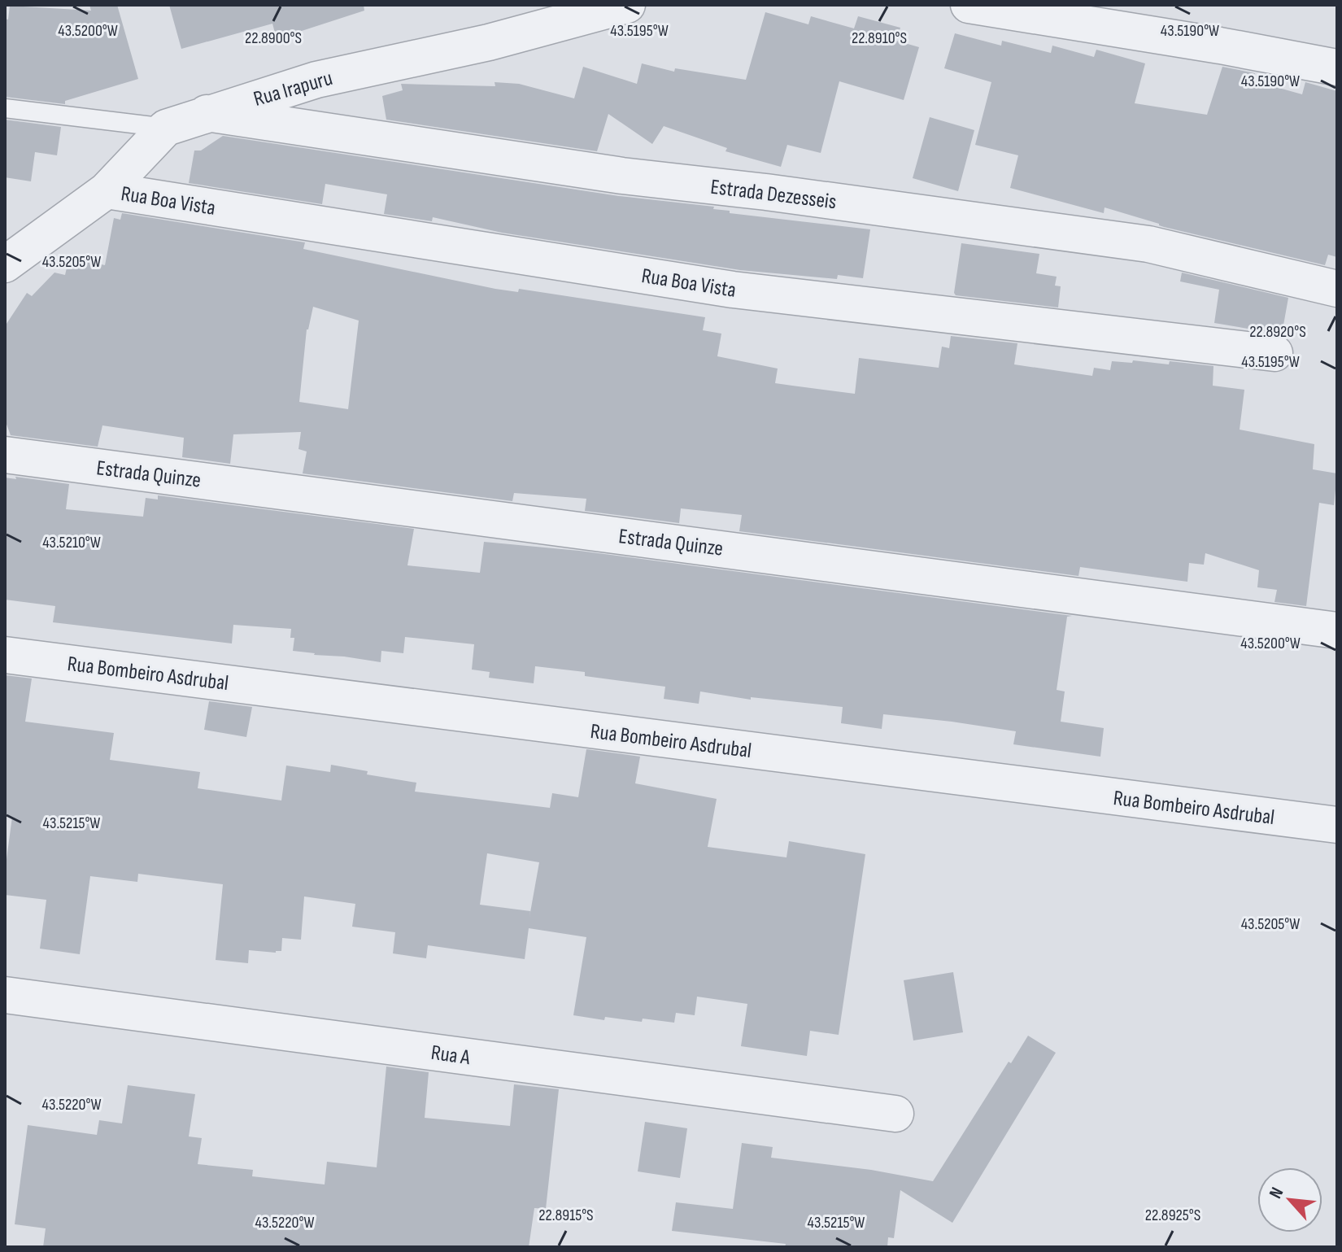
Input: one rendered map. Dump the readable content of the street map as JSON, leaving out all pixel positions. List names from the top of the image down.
{
  "streets": {
    "street": [
      "Rua Irapuru",
      "Estrada Dezesseis",
      "Rua Boa Vista",
      "Estrada Quinze",
      "Rua Bombeiro Asdrubal",
      "Rua A"
    ]
  },
  "crossings": [
    ["Rua Irapuru", "Estrada Dezesseis"],
    ["Rua Irapuru", "Rua Boa Vista"]
  ],
  "north": "top left",
  "coordinates": [
    "43.5200°W",
    "43.5195°W",
    "43.5190°W",
    "22.8900°S",
    "22.8910°S",
    "43.5205°W",
    "22.8920°S",
    "43.5210°W",
    "43.5215°W",
    "43.5220°W",
    "22.8915°S",
    "22.8925°S"
  ]
}
